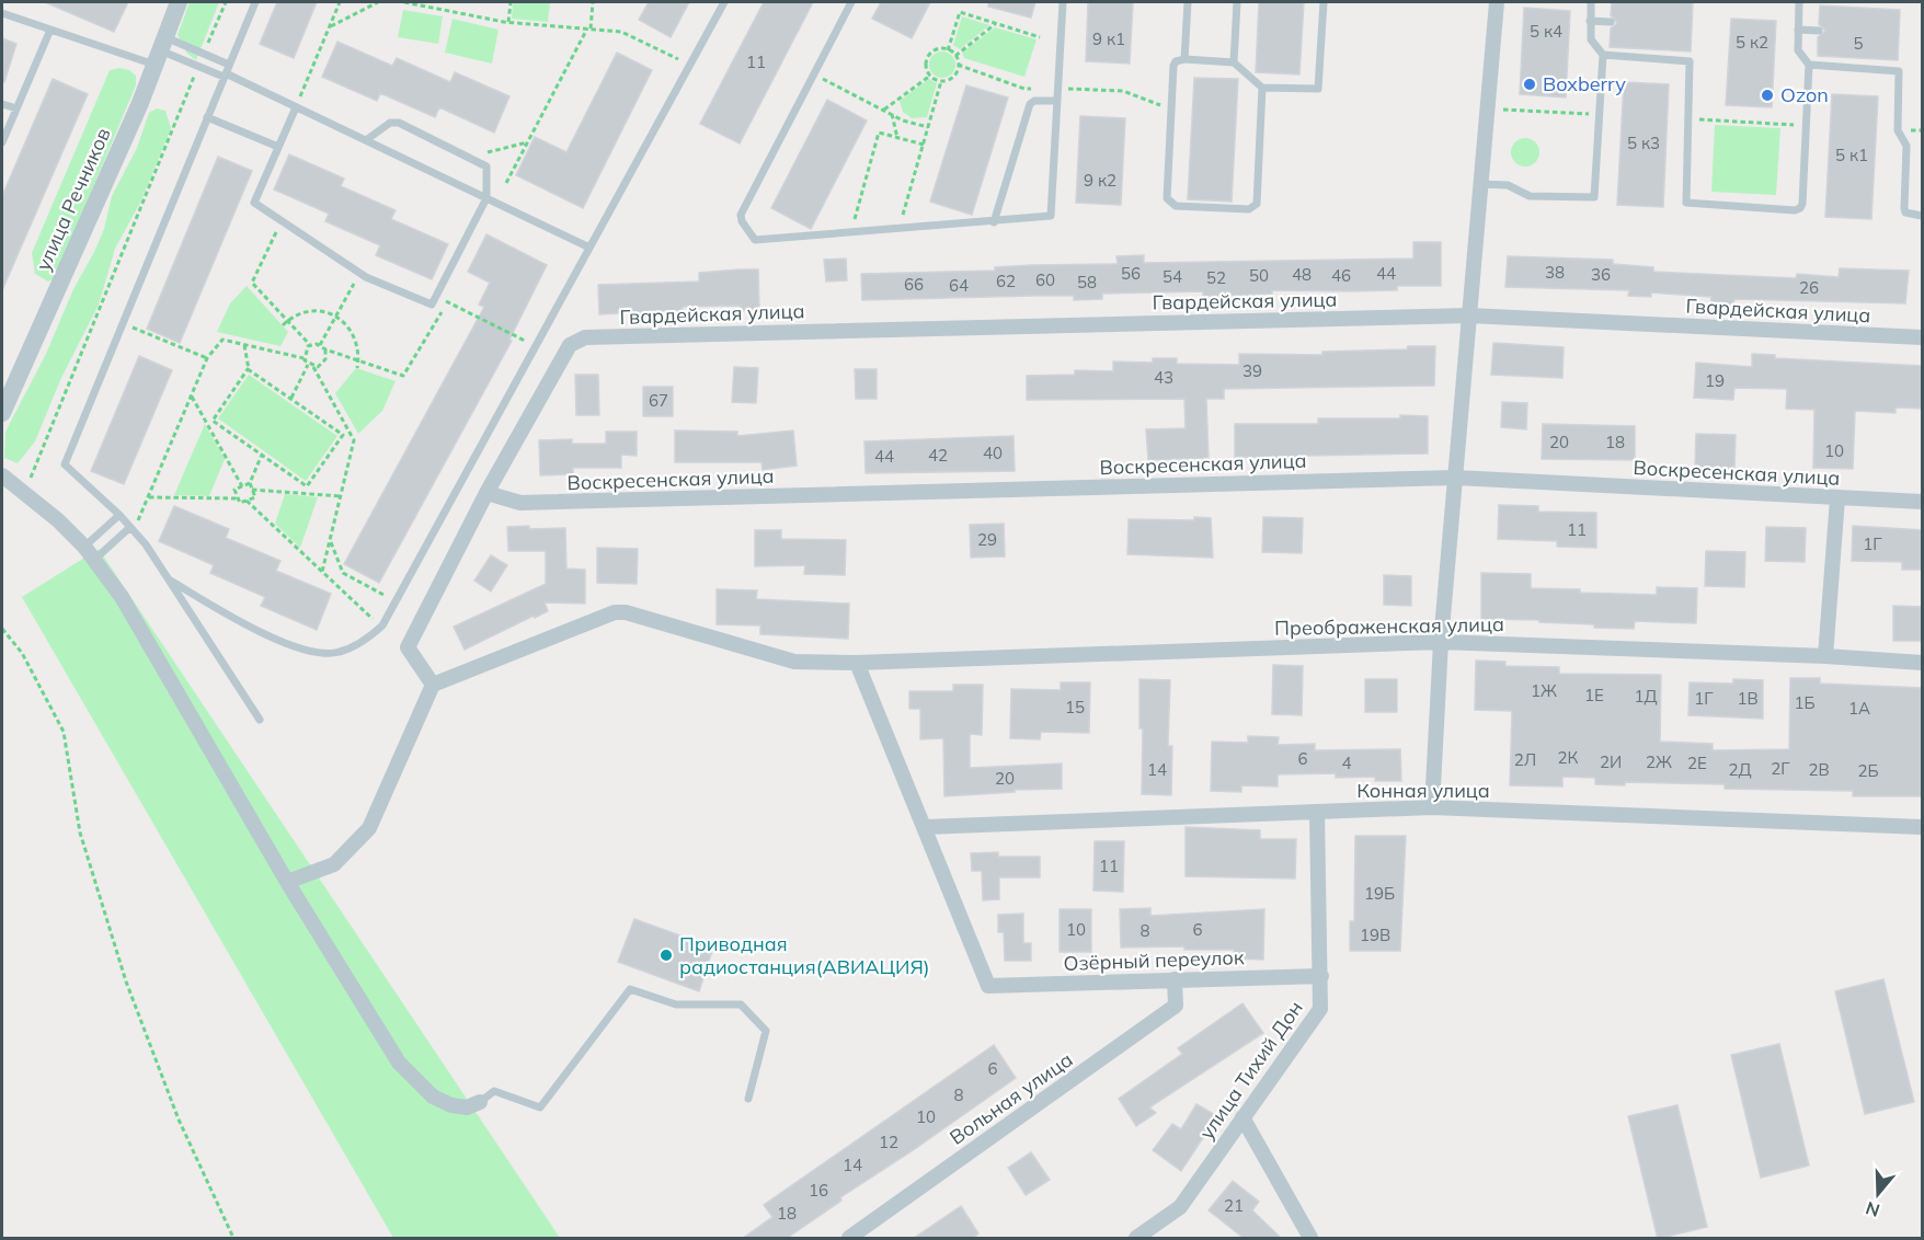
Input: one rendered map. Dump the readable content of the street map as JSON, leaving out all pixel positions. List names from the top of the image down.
{
  "streets": {
    "street": [
      "улица Речников",
      "Гвардейская улица",
      "Воскресенская улица",
      "Преображенская улица",
      "Конная улица",
      "Озёрный переулок",
      "улица Тихий Дон",
      "Вольная улица"
    ]
  },
  "crossings": [
    ["Гвардейская улица", "Воскресенская улица"],
    ["Конная улица", "Озёрный переулок"],
    ["Конная улица", "улица Тихий Дон"],
    ["Озёрный переулок", "улица Тихий Дон"],
    ["Озёрный переулок", "Вольная улица"]
  ],
  "places": ["Boxberry", "Ozon", "Приводная радиостанция(АВИАЦИЯ)"],
  "house_numbers": [
    "5 к4",
    "9 к1",
    "5 к2",
    "5",
    "11",
    "5 к3",
    "5 к1",
    "9 к2",
    "38",
    "56",
    "44",
    "48",
    "36",
    "50",
    "46",
    "54",
    "52",
    "60",
    "62",
    "58",
    "66",
    "64",
    "26",
    "39",
    "43",
    "19",
    "67",
    "20",
    "18",
    "10",
    "40",
    "42",
    "44",
    "11",
    "29",
    "1Г",
    "1Ж",
    "1Е",
    "1Д",
    "1Г",
    "1В",
    "1Б",
    "15",
    "1А",
    "2К",
    "6",
    "2Л",
    "2И",
    "2Ж",
    "4",
    "2Е",
    "2Г",
    "14",
    "2Д",
    "2В",
    "2Б",
    "20",
    "11",
    "19Б",
    "10",
    "6",
    "8",
    "19В",
    "6",
    "8",
    "10",
    "12",
    "14",
    "16",
    "21",
    "18"
  ],
  "north": "bottom"
}
